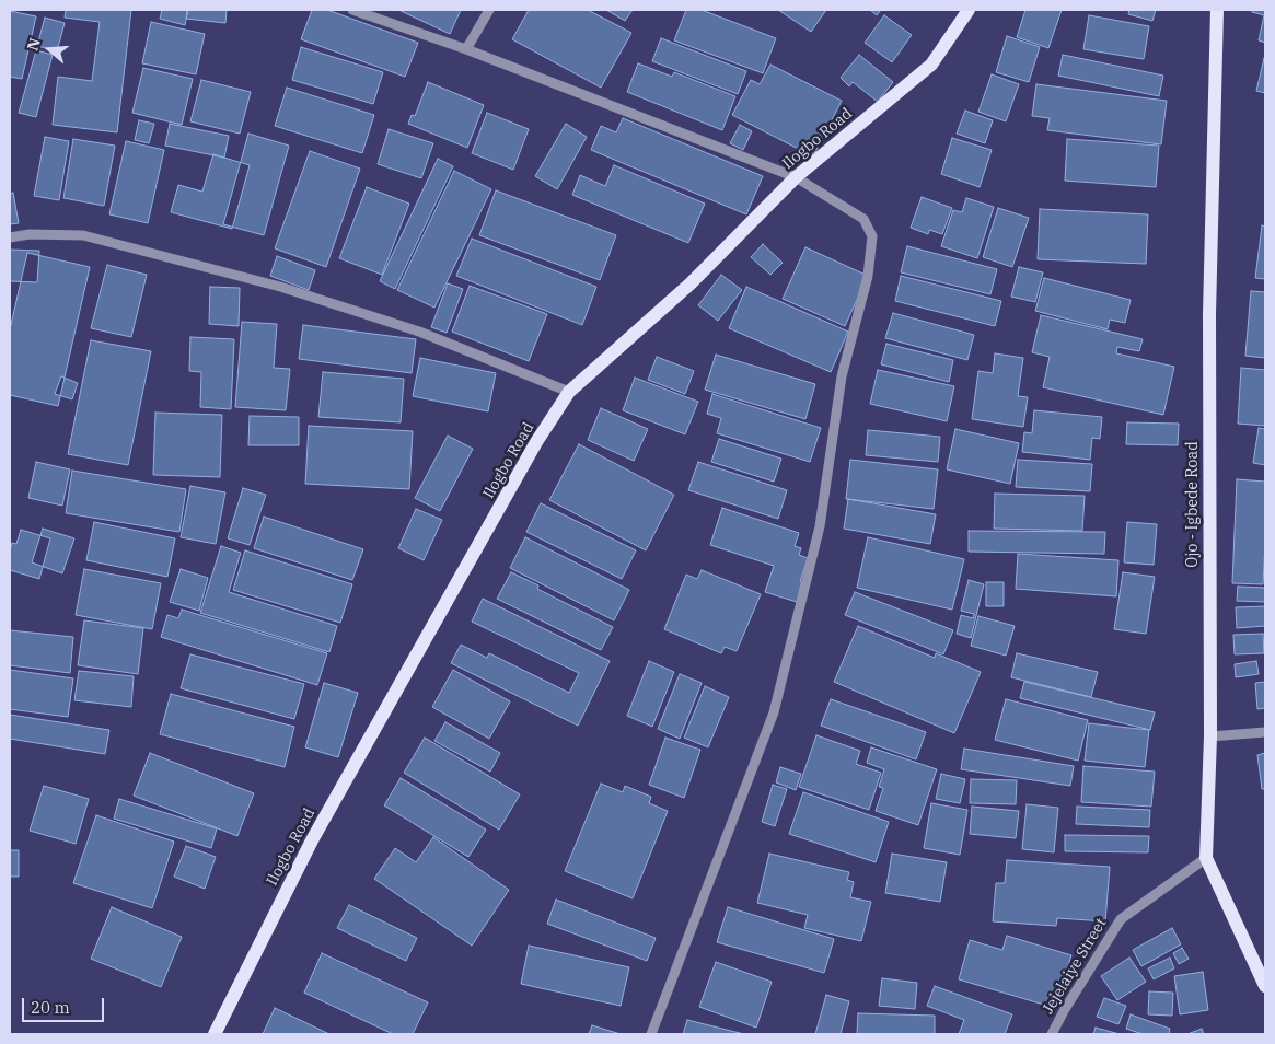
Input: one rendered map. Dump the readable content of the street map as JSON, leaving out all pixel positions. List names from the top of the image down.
{
  "streets": {
    "main road": ["Ilogbo Road", "Ojo - Igbede Road"],
    "street": ["Jejelaiye Street"]
  },
  "crossings": [
    ["Ojo - Igbede Road", "Jejelaiye Street"]
  ],
  "scale_bar": "20 m",
  "north": "left"
}
